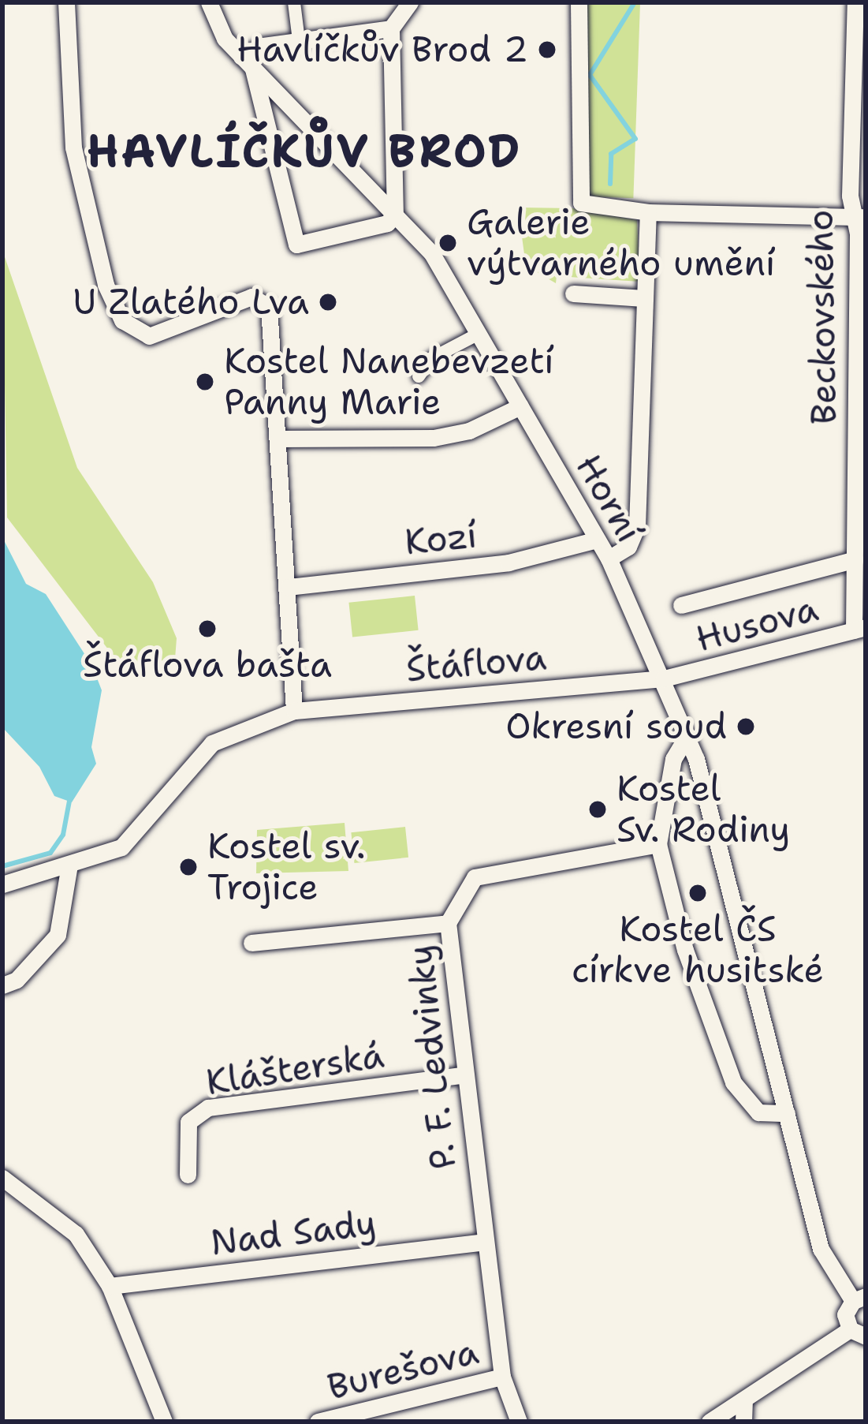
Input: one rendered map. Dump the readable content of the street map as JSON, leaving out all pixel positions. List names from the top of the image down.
{
  "streets": {
    "street": [
      "Beckovského",
      "Horní",
      "Kozí",
      "Husova",
      "Štáflova",
      "P. F. Ledvinky",
      "Klášterská",
      "Nad Sady",
      "Burešova"
    ]
  },
  "crossings": [
    ["Beckovského", "Husova"],
    ["Horní", "Kozí"],
    ["Horní", "Husova"],
    ["Horní", "Štáflova"],
    ["Husova", "Štáflova"],
    ["P. F. Ledvinky", "Klášterská"],
    ["P. F. Ledvinky", "Nad Sady"],
    ["P. F. Ledvinky", "Burešova"]
  ],
  "districts": ["HAVLÍČKŮV BROD"],
  "places": [
    "Havlíčkův Brod 2",
    "Galerie výtvarného umění",
    "U Zlatého Lva",
    "Kostel Nanebevzetí Panny Marie",
    "Štáflova bašta",
    "Okresní soud",
    "Kostel Sv. Rodiny",
    "Kostel sv. Trojice",
    "Kostel ČS církve husitské"
  ]
}
